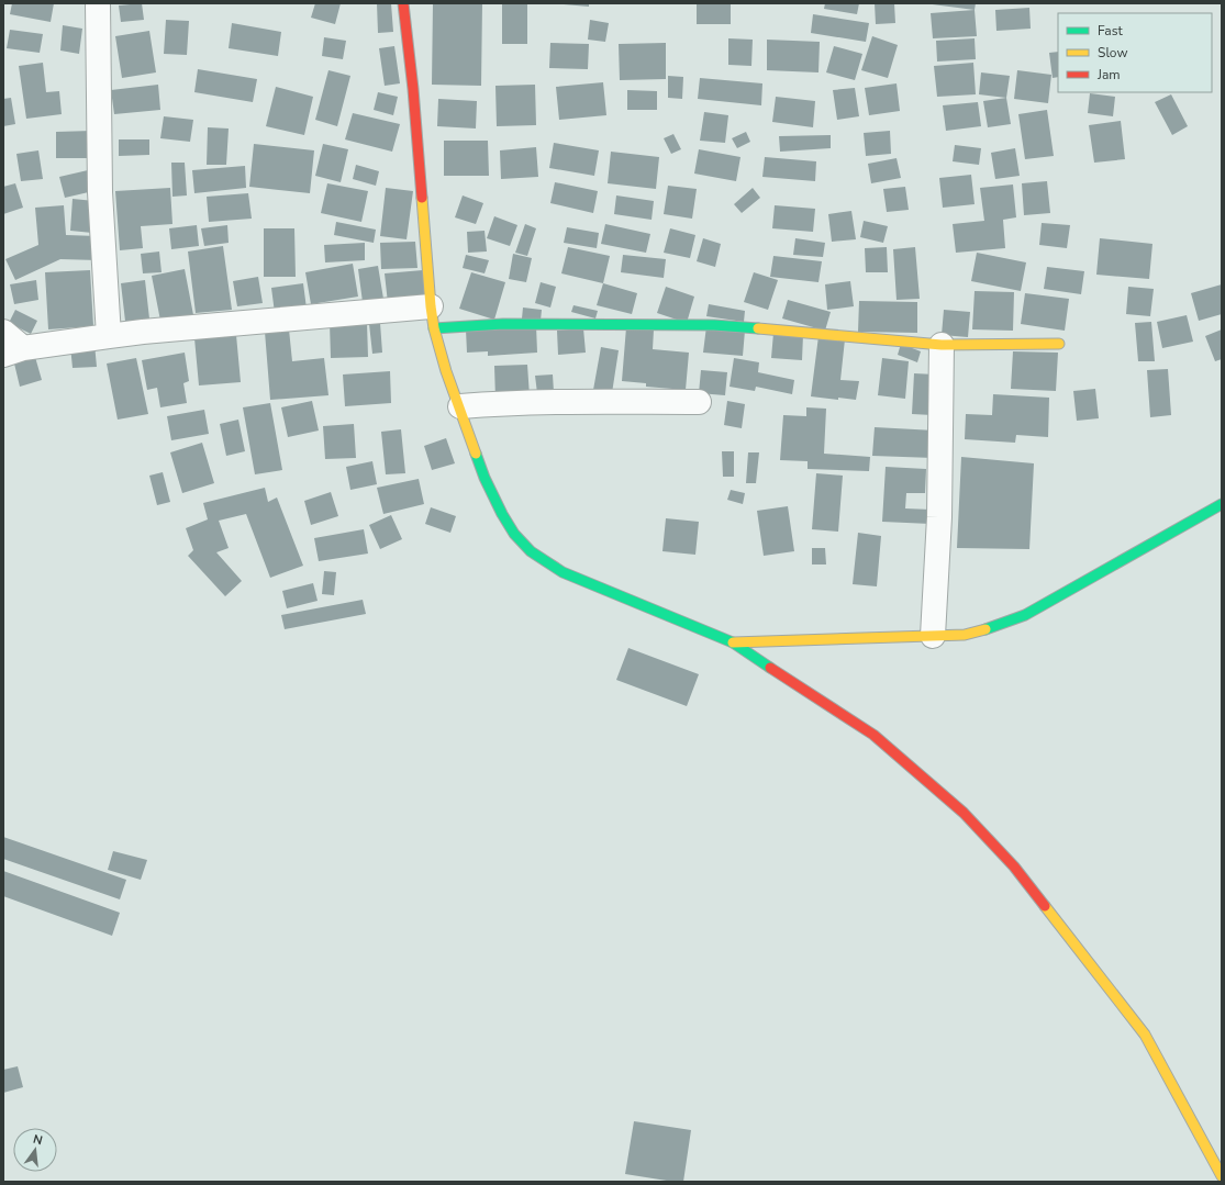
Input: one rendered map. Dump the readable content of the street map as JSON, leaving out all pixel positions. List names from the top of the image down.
{
  "legend": ["Fast", "Slow", "Jam"],
  "north": "top"
}
